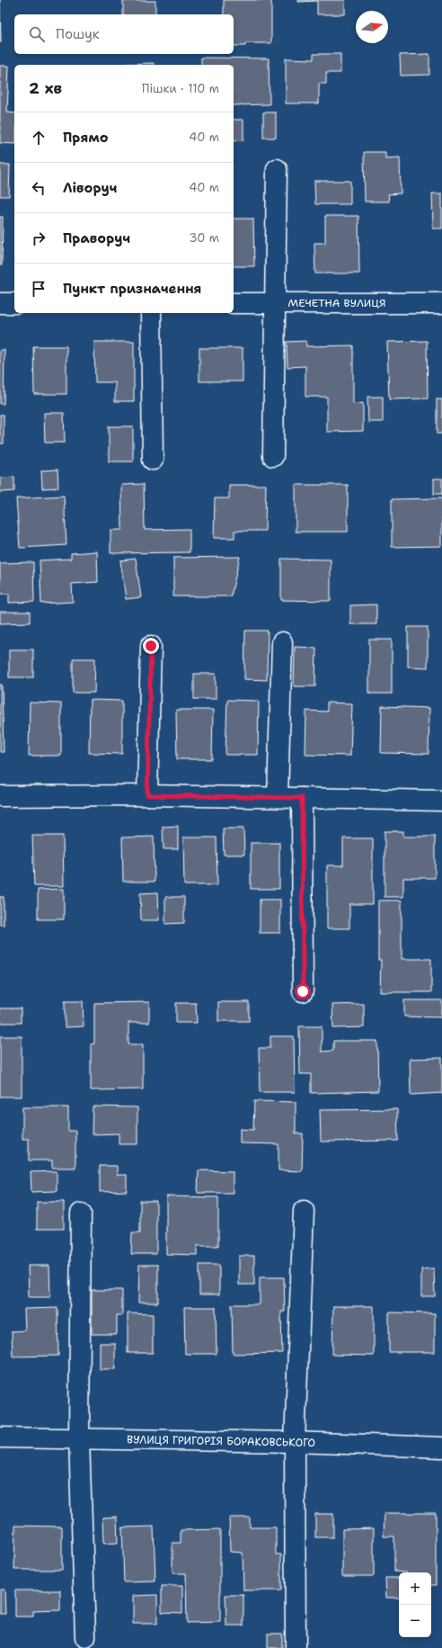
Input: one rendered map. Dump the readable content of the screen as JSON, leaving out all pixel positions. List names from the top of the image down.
{
  "streets": {
    "street": ["МЕЧЕТНА ВУЛИЦЯ", "ВУЛИЦЯ ГРИГОРІЯ БОРАКОВСЬКОГО"]
  },
  "north": "right",
  "page": {
    "search": "Пошук",
    "heading": ["2 хв", "Пішки · 110 m"],
    "list": [
      ["Прямо", "40 m"],
      ["Ліворуч", "40 m"],
      ["Праворуч", "30 m"],
      "Пункт призначення"
    ],
    "map_buttons": ["+", "−"]
  }
}
